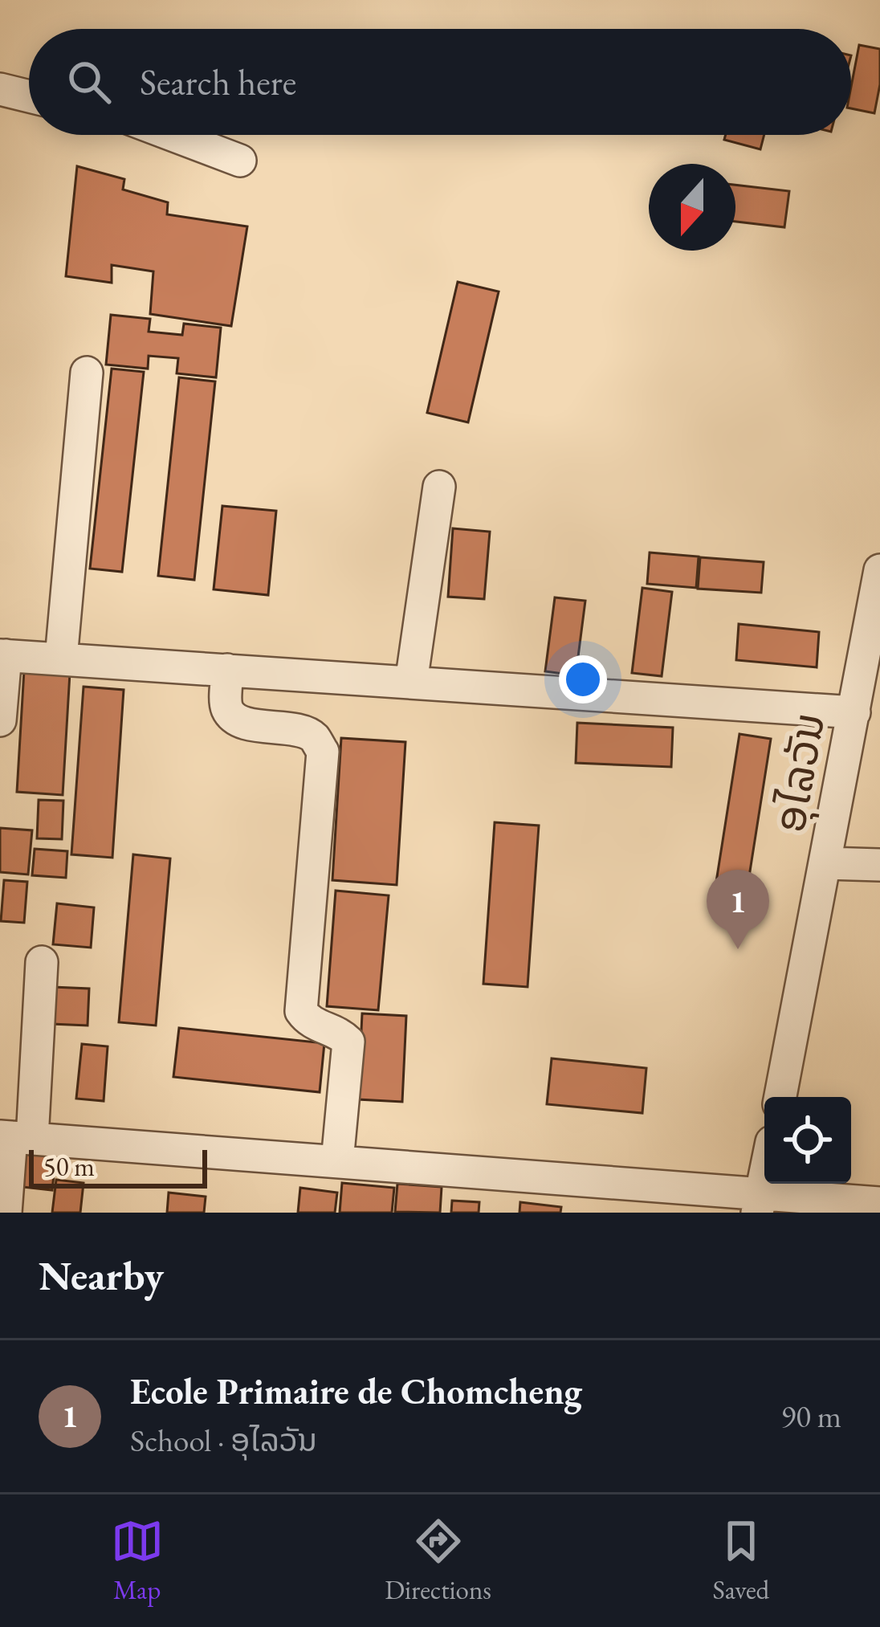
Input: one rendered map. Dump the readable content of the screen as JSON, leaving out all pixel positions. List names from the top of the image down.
{
  "streets": {
    "street": ["ອຸໄລວັນ"]
  },
  "scale_bar": "50 m",
  "north": "bottom",
  "page": {
    "search": "Search here",
    "pins": "1",
    "scale": "50 m",
    "heading": "Nearby",
    "list": [
      {
        "mark": "1",
        "name": "Ecole Primaire de Chomcheng",
        "note": "School · ອຸໄລວັນ",
        "value": "90 m"
      }
    ],
    "nav": ["Map", "Directions", "Saved"]
  }
}
